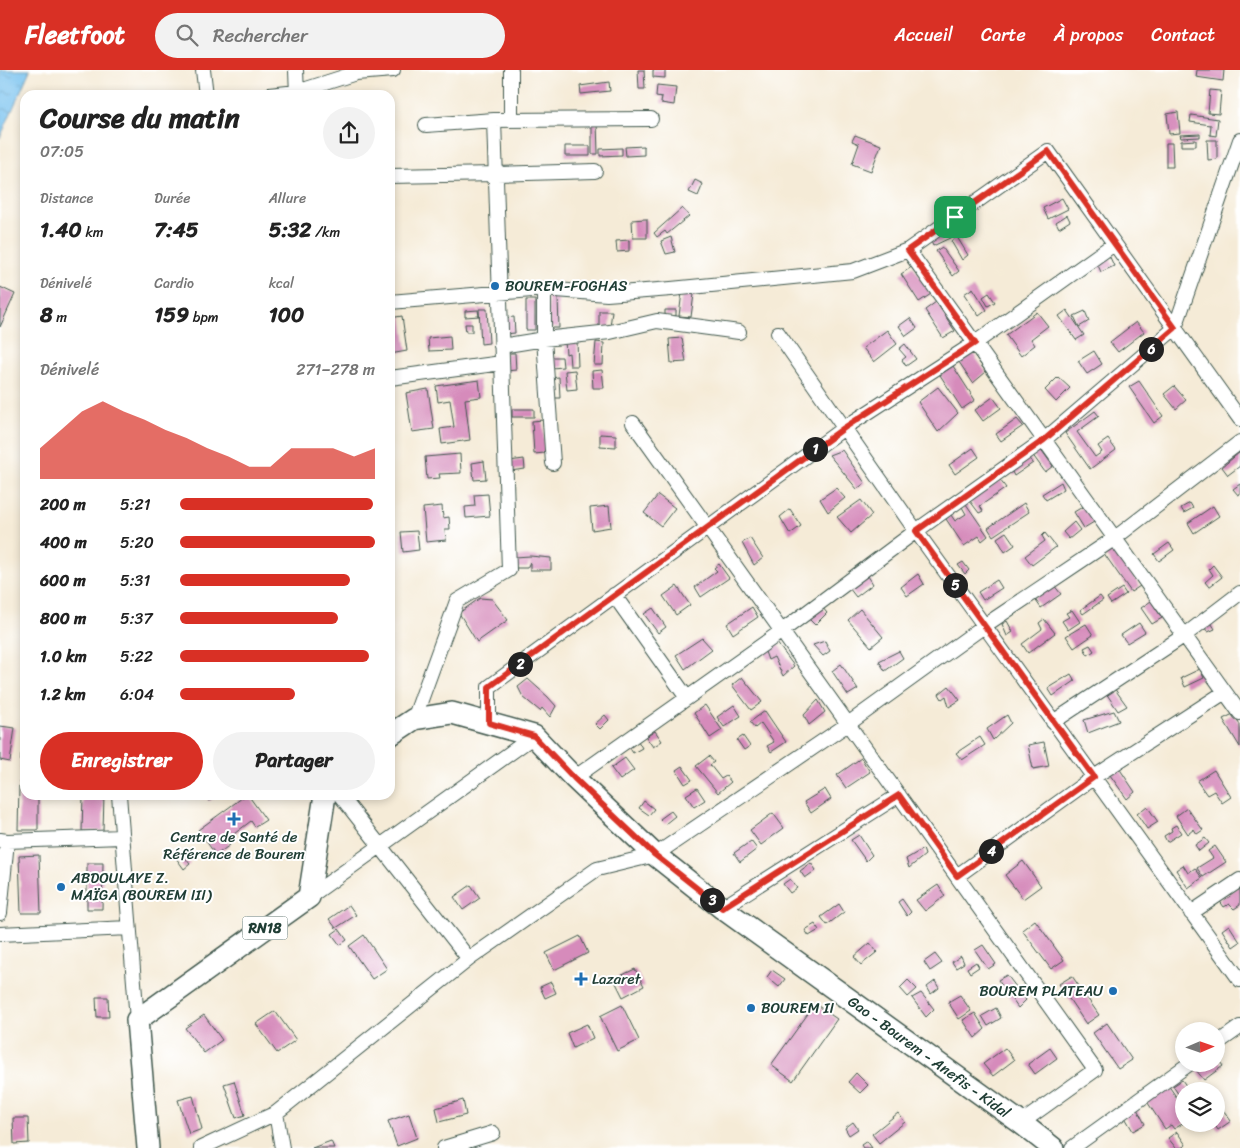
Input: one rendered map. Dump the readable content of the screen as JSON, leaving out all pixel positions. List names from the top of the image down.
{
  "streets": {
    "main road": ["RN18", "Gao - Bourem - Anefis - Kidal"]
  },
  "places": {
    "other": [
      "BOUREM-FOGHAS",
      "ABDOULAYE Z. MAÏGA (BOUREM III)",
      "BOUREM PLATEAU",
      "BOUREM II"
    ],
    "health": ["Centre de Santé de Référence de Bourem", "Lazaret"]
  },
  "north": "right",
  "page": {
    "header": "Fleetfoot",
    "search": "Rechercher",
    "nav": [
      "Accueil",
      "Carte",
      "À propos",
      "Contact"
    ],
    "heading": ["Course du matin", "07:05"],
    "stats": [
      ["Distance", "1.40 km"],
      ["Durée", "7:45"],
      ["Allure", "5:32 /km"],
      ["Dénivelé", "8 m"],
      ["Cardio", "159 bpm"],
      ["kcal", "100"]
    ],
    "pins": [
      "6",
      "1",
      "5",
      "2",
      "4",
      "3"
    ],
    "chart": ["Dénivelé", "271–278 m"],
    "list": [
      {
        "name": "200 m",
        "note": "5:21"
      },
      {
        "name": "400 m",
        "note": "5:20"
      },
      {
        "name": "600 m",
        "note": "5:31"
      },
      {
        "name": "800 m",
        "note": "5:37"
      },
      {
        "name": "1.0 km",
        "note": "5:22"
      },
      {
        "name": "1.2 km",
        "note": "6:04"
      }
    ],
    "buttons": ["Enregistrer", "Partager"]
  }
}
